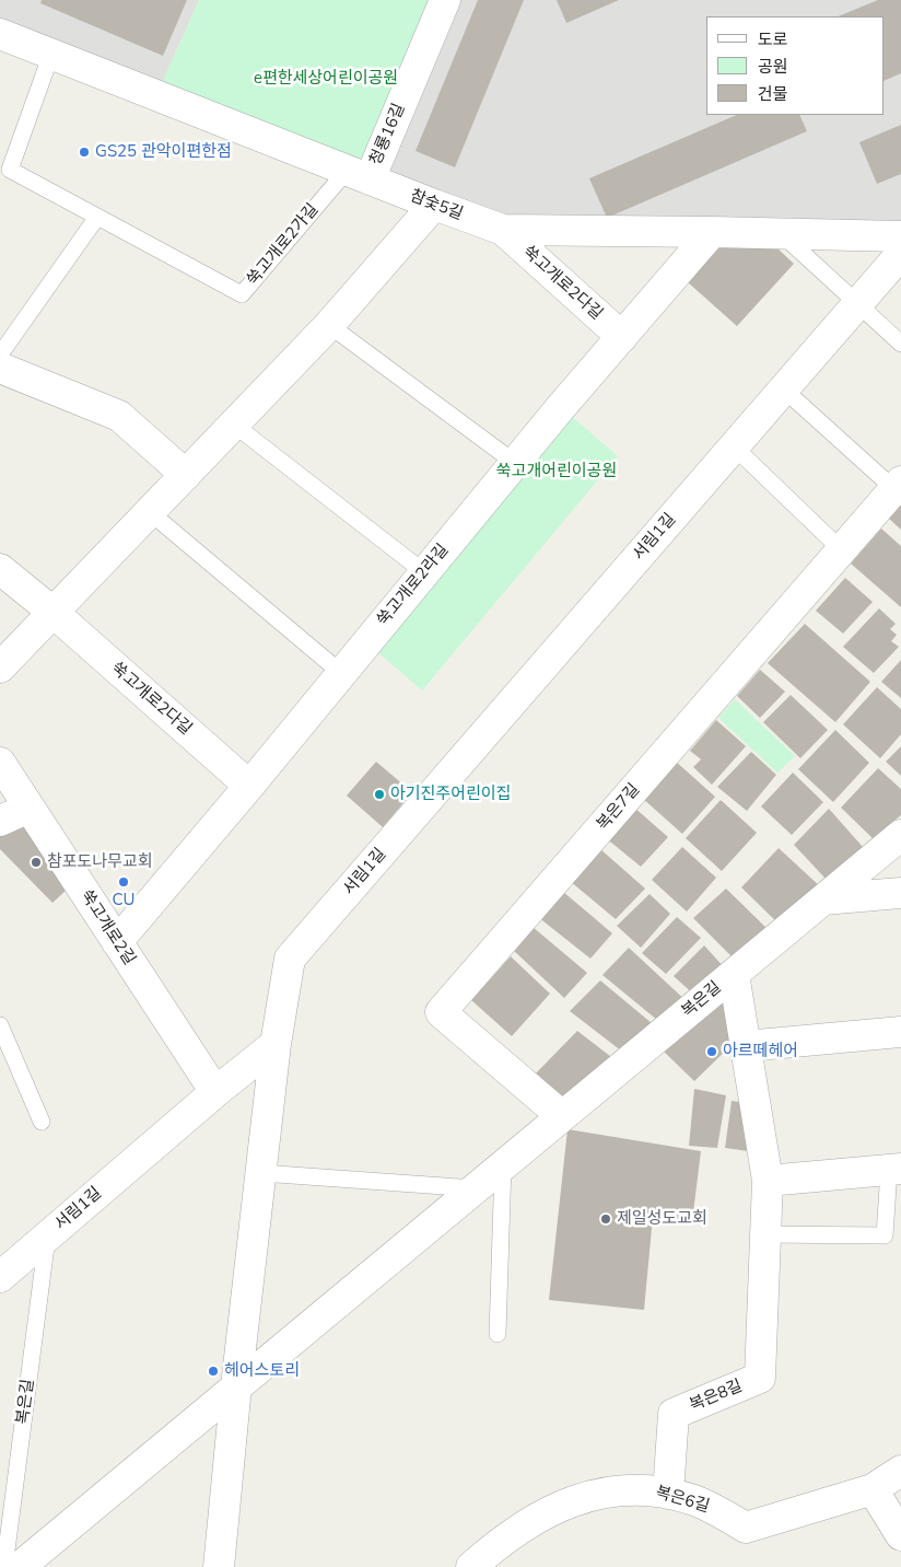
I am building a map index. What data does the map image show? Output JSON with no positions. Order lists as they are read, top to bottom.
{
  "streets": {
    "street": [
      "청룡16길",
      "참숯5길",
      "쑥고개로2다길",
      "서림1길",
      "쑥고개로2라길",
      "복은7길",
      "쑥고개로2길",
      "복은길",
      "복은8길",
      "복은6길"
    ],
    "lane": ["쑥고개로2가길"]
  },
  "crossings": [
    ["청룡16길", "참숯5길"],
    ["청룡16길", "쑥고개로2가길"],
    ["참숯5길", "쑥고개로2가길"],
    ["참숯5길", "쑥고개로2다길"],
    ["참숯5길", "쑥고개로2라길"],
    ["쑥고개로2다길", "쑥고개로2라길"],
    ["서림1길", "쑥고개로2길"],
    ["서림1길", "복은길"],
    ["쑥고개로2라길", "쑥고개로2길"],
    ["복은7길", "복은길"],
    ["복은길", "복은8길"],
    ["복은8길", "복은6길"]
  ],
  "parks": ["e편한세상어린이공원", "쑥고개어린이공원"],
  "places": [
    "GS25 관악이편한점",
    "아기진주어린이집",
    "참포도나무교회",
    "CU",
    "아르떼헤어",
    "제일성도교회",
    "헤어스토리"
  ],
  "legend": ["도로", "공원", "건물"]
}
